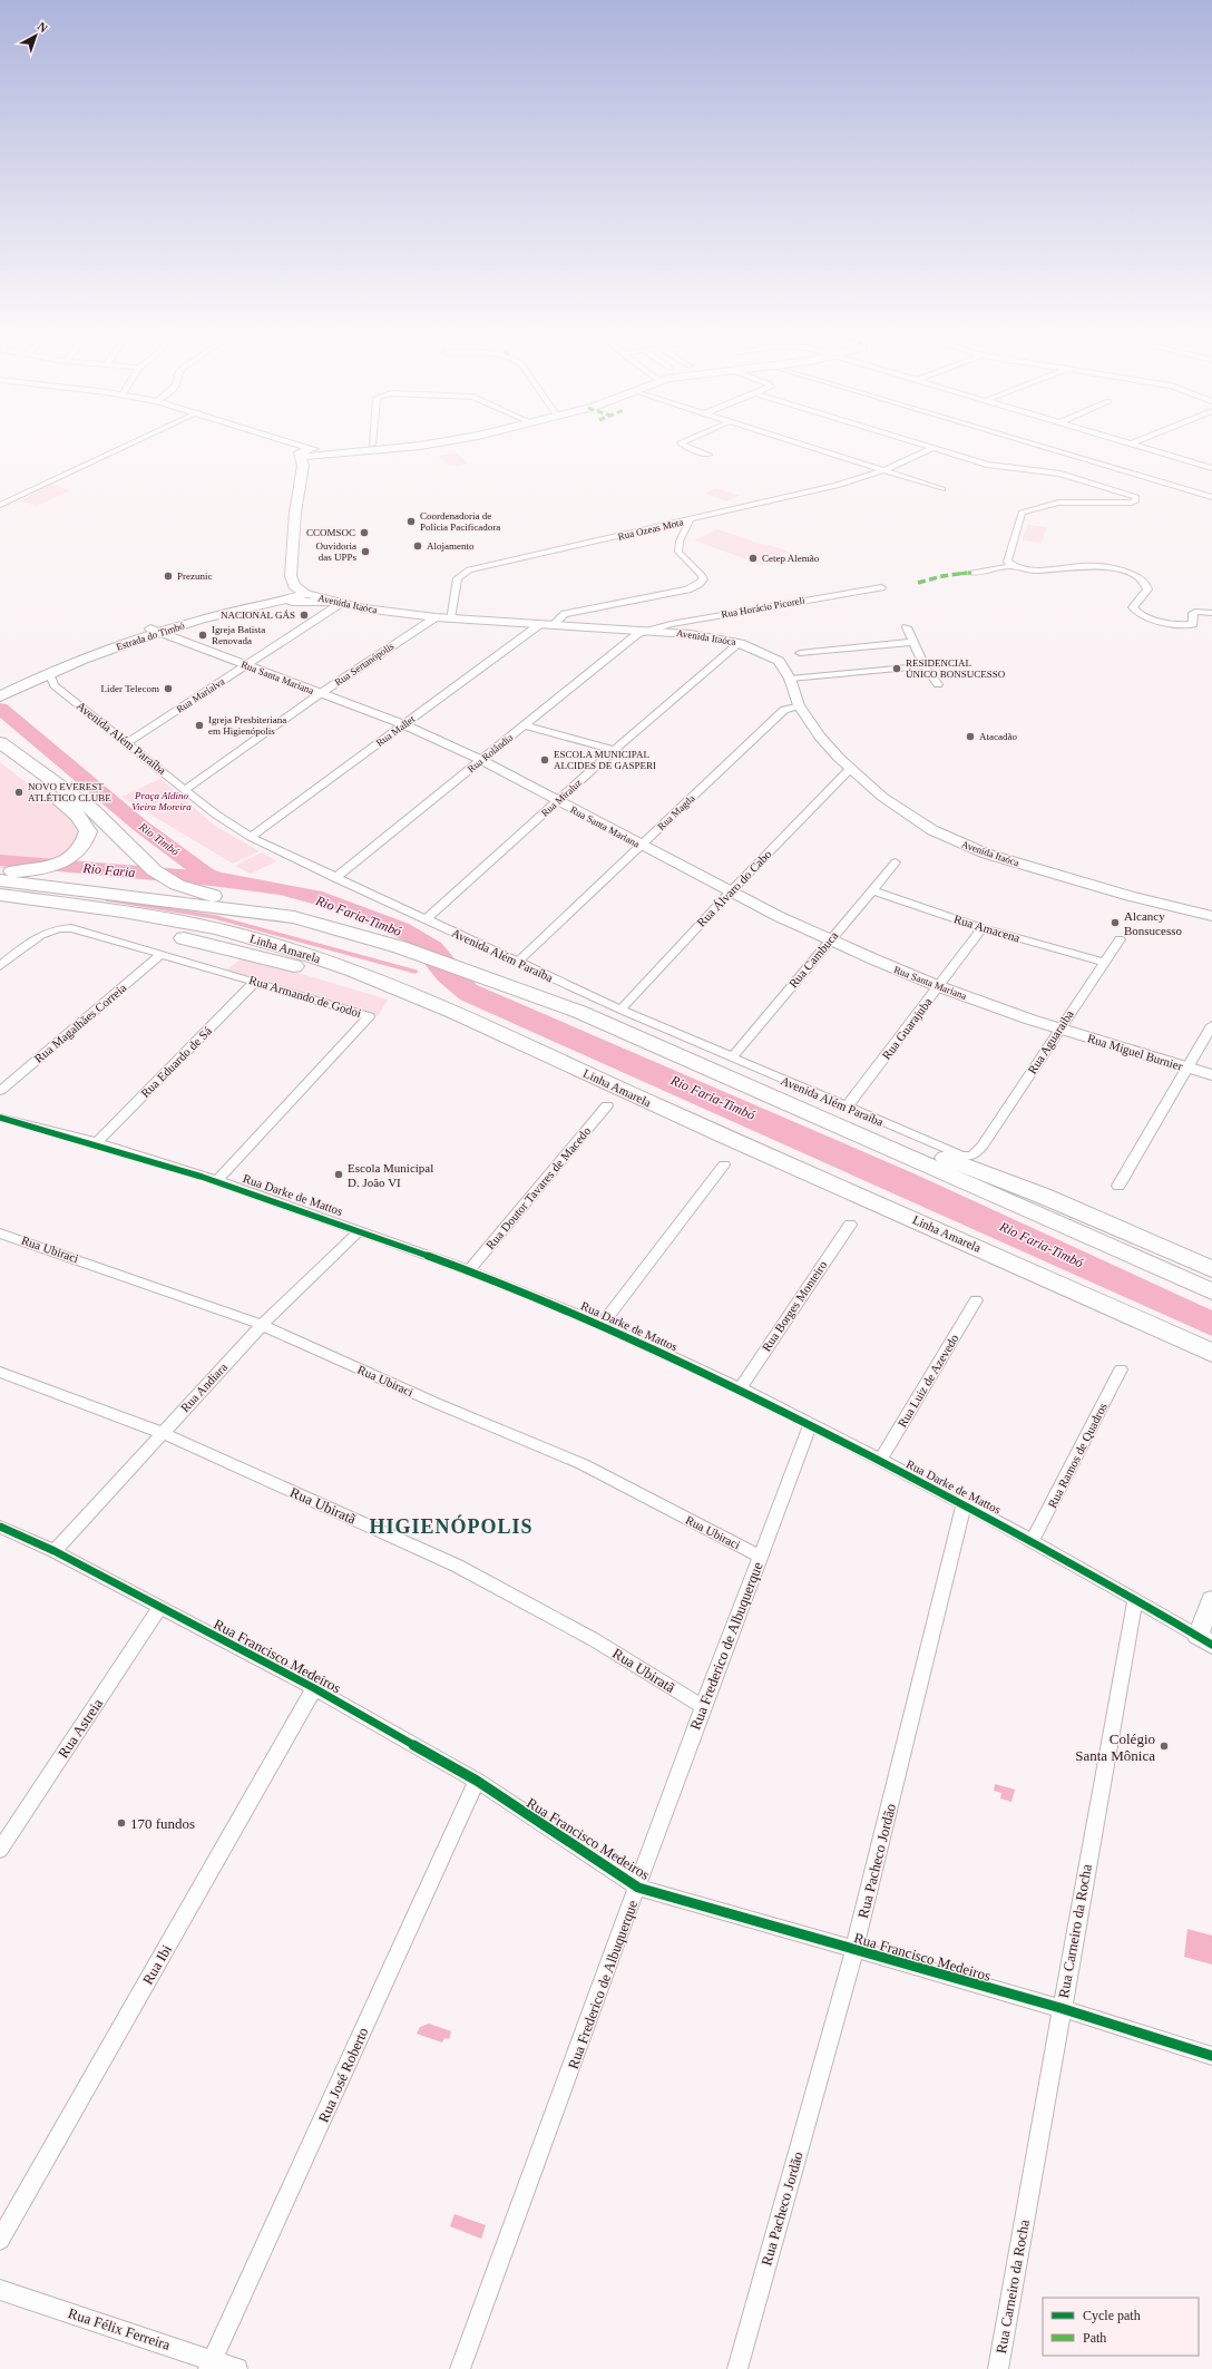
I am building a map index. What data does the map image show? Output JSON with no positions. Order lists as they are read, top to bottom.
{
  "streets": {
    "highway": ["Linha Amarela"],
    "main road": [
      "Avenida Itaóca",
      "Estrada do Timbó",
      "Rua Santa Mariana",
      "Rua Miguel Burnier"
    ],
    "street": [
      "Rua Ozeas Mota",
      "Rua Horácio Picoreli",
      "Rua Sertanópolis",
      "Rua Marialva",
      "Rua Mallet",
      "Avenida Além Paraíba",
      "Rua Rolândia",
      "Rua Miraluz",
      "Rua Magda",
      "Rua Álvaro do Cabo",
      "Rua Amacena",
      "Rua Cambuca",
      "Rua Armando de Godoi",
      "Rua Magalhães Correia",
      "Rua Guarajuba",
      "Rua Aguaraiba",
      "Rua Eduardo de Sá",
      "Rua Doutor Tavares de Macedo",
      "Rua Darke de Mattos",
      "Rua Ubiraci",
      "Rua Borges Monteiro",
      "Rua Luiz de Azevedo",
      "Rua Andiara",
      "Rua Ramos de Quadros",
      "Rua Ubiratã",
      "Rua Frederico de Albuquerque",
      "Rua Francisco Medeiros",
      "Rua Astreia",
      "Rua Pacheco Jordão",
      "Rua Carneiro da Rocha",
      "Rua Ibi",
      "Rua José Roberto",
      "Rua Félix Ferreira"
    ]
  },
  "crossings": [
    ["Rua Ozeas Mota", "Avenida Itaóca"],
    ["Avenida Itaóca", "Rua Horácio Picoreli"],
    ["Avenida Itaóca", "Estrada do Timbó"],
    ["Avenida Itaóca", "Rua Sertanópolis"],
    ["Avenida Itaóca", "Rua Marialva"],
    ["Avenida Itaóca", "Rua Mallet"],
    ["Avenida Itaóca", "Rua Rolândia"],
    ["Avenida Itaóca", "Rua Miraluz"],
    ["Avenida Itaóca", "Rua Magda"],
    ["Avenida Itaóca", "Rua Álvaro do Cabo"],
    ["Rua Horácio Picoreli", "Rua Rolândia"],
    ["Estrada do Timbó", "Rua Santa Mariana"],
    ["Estrada do Timbó", "Avenida Além Paraíba"],
    ["Rua Sertanópolis", "Rua Santa Mariana"],
    ["Rua Sertanópolis", "Avenida Além Paraíba"],
    ["Rua Santa Mariana", "Rua Marialva"],
    ["Rua Santa Mariana", "Rua Mallet"],
    ["Rua Santa Mariana", "Rua Rolândia"],
    ["Rua Santa Mariana", "Rua Miraluz"],
    ["Rua Santa Mariana", "Rua Magda"],
    ["Rua Santa Mariana", "Rua Álvaro do Cabo"],
    ["Rua Santa Mariana", "Rua Cambuca"],
    ["Rua Santa Mariana", "Rua Guarajuba"],
    ["Rua Santa Mariana", "Rua Aguaraiba"],
    ["Rua Santa Mariana", "Rua Miguel Burnier"],
    ["Rua Marialva", "Avenida Além Paraíba"],
    ["Rua Mallet", "Avenida Além Paraíba"],
    ["Avenida Além Paraíba", "Rua Rolândia"],
    ["Avenida Além Paraíba", "Rua Miraluz"],
    ["Avenida Além Paraíba", "Rua Magda"],
    ["Avenida Além Paraíba", "Rua Álvaro do Cabo"],
    ["Avenida Além Paraíba", "Rua Cambuca"],
    ["Avenida Além Paraíba", "Rua Guarajuba"],
    ["Avenida Além Paraíba", "Rua Aguaraiba"],
    ["Rua Amacena", "Rua Cambuca"],
    ["Rua Amacena", "Rua Guarajuba"],
    ["Rua Amacena", "Rua Aguaraiba"],
    ["Rua Armando de Godoi", "Rua Magalhães Correia"],
    ["Rua Armando de Godoi", "Rua Eduardo de Sá"],
    ["Rua Armando de Godoi", "Rua Darke de Mattos"],
    ["Rua Aguaraiba", "Rua Miguel Burnier"],
    ["Rua Eduardo de Sá", "Rua Darke de Mattos"],
    ["Rua Doutor Tavares de Macedo", "Rua Darke de Mattos"],
    ["Rua Darke de Mattos", "Rua Borges Monteiro"],
    ["Rua Darke de Mattos", "Rua Luiz de Azevedo"],
    ["Rua Darke de Mattos", "Rua Andiara"],
    ["Rua Darke de Mattos", "Rua Ramos de Quadros"],
    ["Rua Darke de Mattos", "Rua Frederico de Albuquerque"],
    ["Rua Darke de Mattos", "Rua Pacheco Jordão"],
    ["Rua Darke de Mattos", "Rua Carneiro da Rocha"],
    ["Rua Ubiraci", "Rua Andiara"],
    ["Rua Ubiraci", "Rua Frederico de Albuquerque"],
    ["Rua Andiara", "Rua Ubiratã"],
    ["Rua Andiara", "Rua Francisco Medeiros"],
    ["Rua Ubiratã", "Rua Frederico de Albuquerque"],
    ["Rua Frederico de Albuquerque", "Rua Francisco Medeiros"],
    ["Rua Francisco Medeiros", "Rua Astreia"],
    ["Rua Francisco Medeiros", "Rua Pacheco Jordão"],
    ["Rua Francisco Medeiros", "Rua Carneiro da Rocha"],
    ["Rua Francisco Medeiros", "Rua Ibi"],
    ["Rua Francisco Medeiros", "Rua José Roberto"],
    ["Rua José Roberto", "Rua Félix Ferreira"]
  ],
  "districts": ["HIGIENÓPOLIS"],
  "water": ["Rio Timbó", "Rio Faria", "Rio Faria-Timbó"],
  "parks": ["Praça Aldino Vieira Moreira"],
  "places": [
    "Coordenadoria de Polícia Pacificadora",
    "CCOMSOC",
    "Alojamento",
    "Ouvidoria das UPPs",
    "Cetep Alemão",
    "Prezunic",
    "NACIONAL GÁS",
    "Igreja Batista Renovada",
    "RESIDENCIAL ÚNICO BONSUCESSO",
    "Lider Telecom",
    "Igreja Presbiteriana em Higienópolis",
    "Atacadão",
    "ESCOLA MUNICIPAL ALCIDES DE GASPERI",
    "NOVO EVEREST ATLÉTICO CLUBE",
    "Alcancy Bonsucesso",
    "Escola Municipal D. João VI",
    "Colégio Santa Mônica",
    "170 fundos"
  ],
  "legend": ["Cycle path", "Path"],
  "north": "top right"
}
